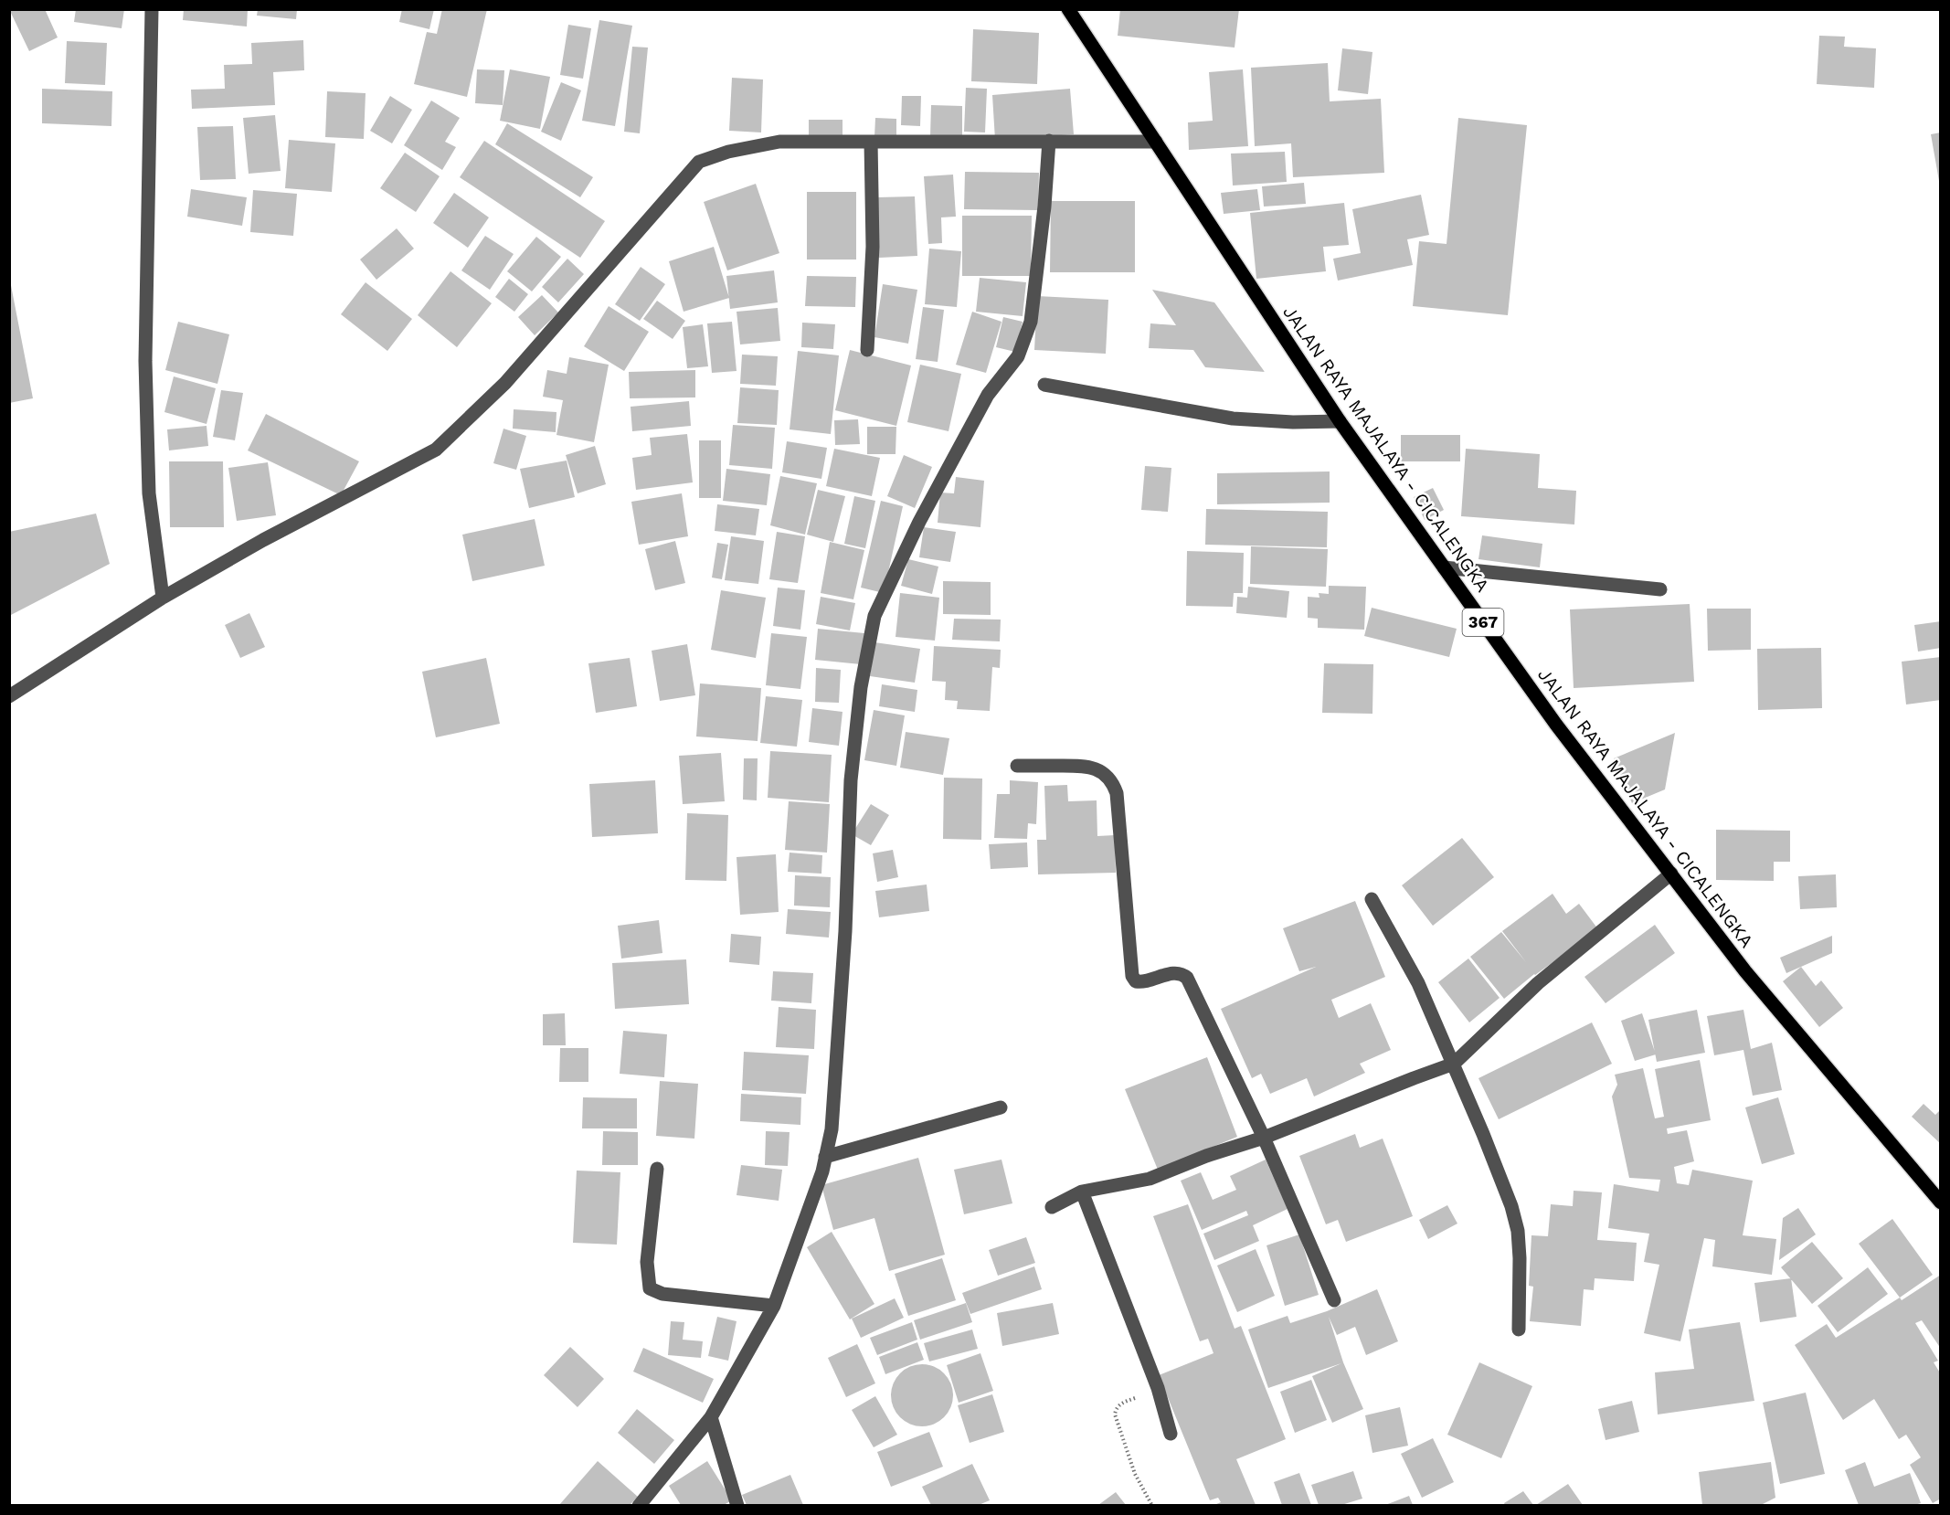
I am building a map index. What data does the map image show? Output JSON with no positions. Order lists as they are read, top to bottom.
{
  "streets": {
    "main road": ["JALAN RAYA MAJALAYA - CICALENGKA", "367"]
  }
}
